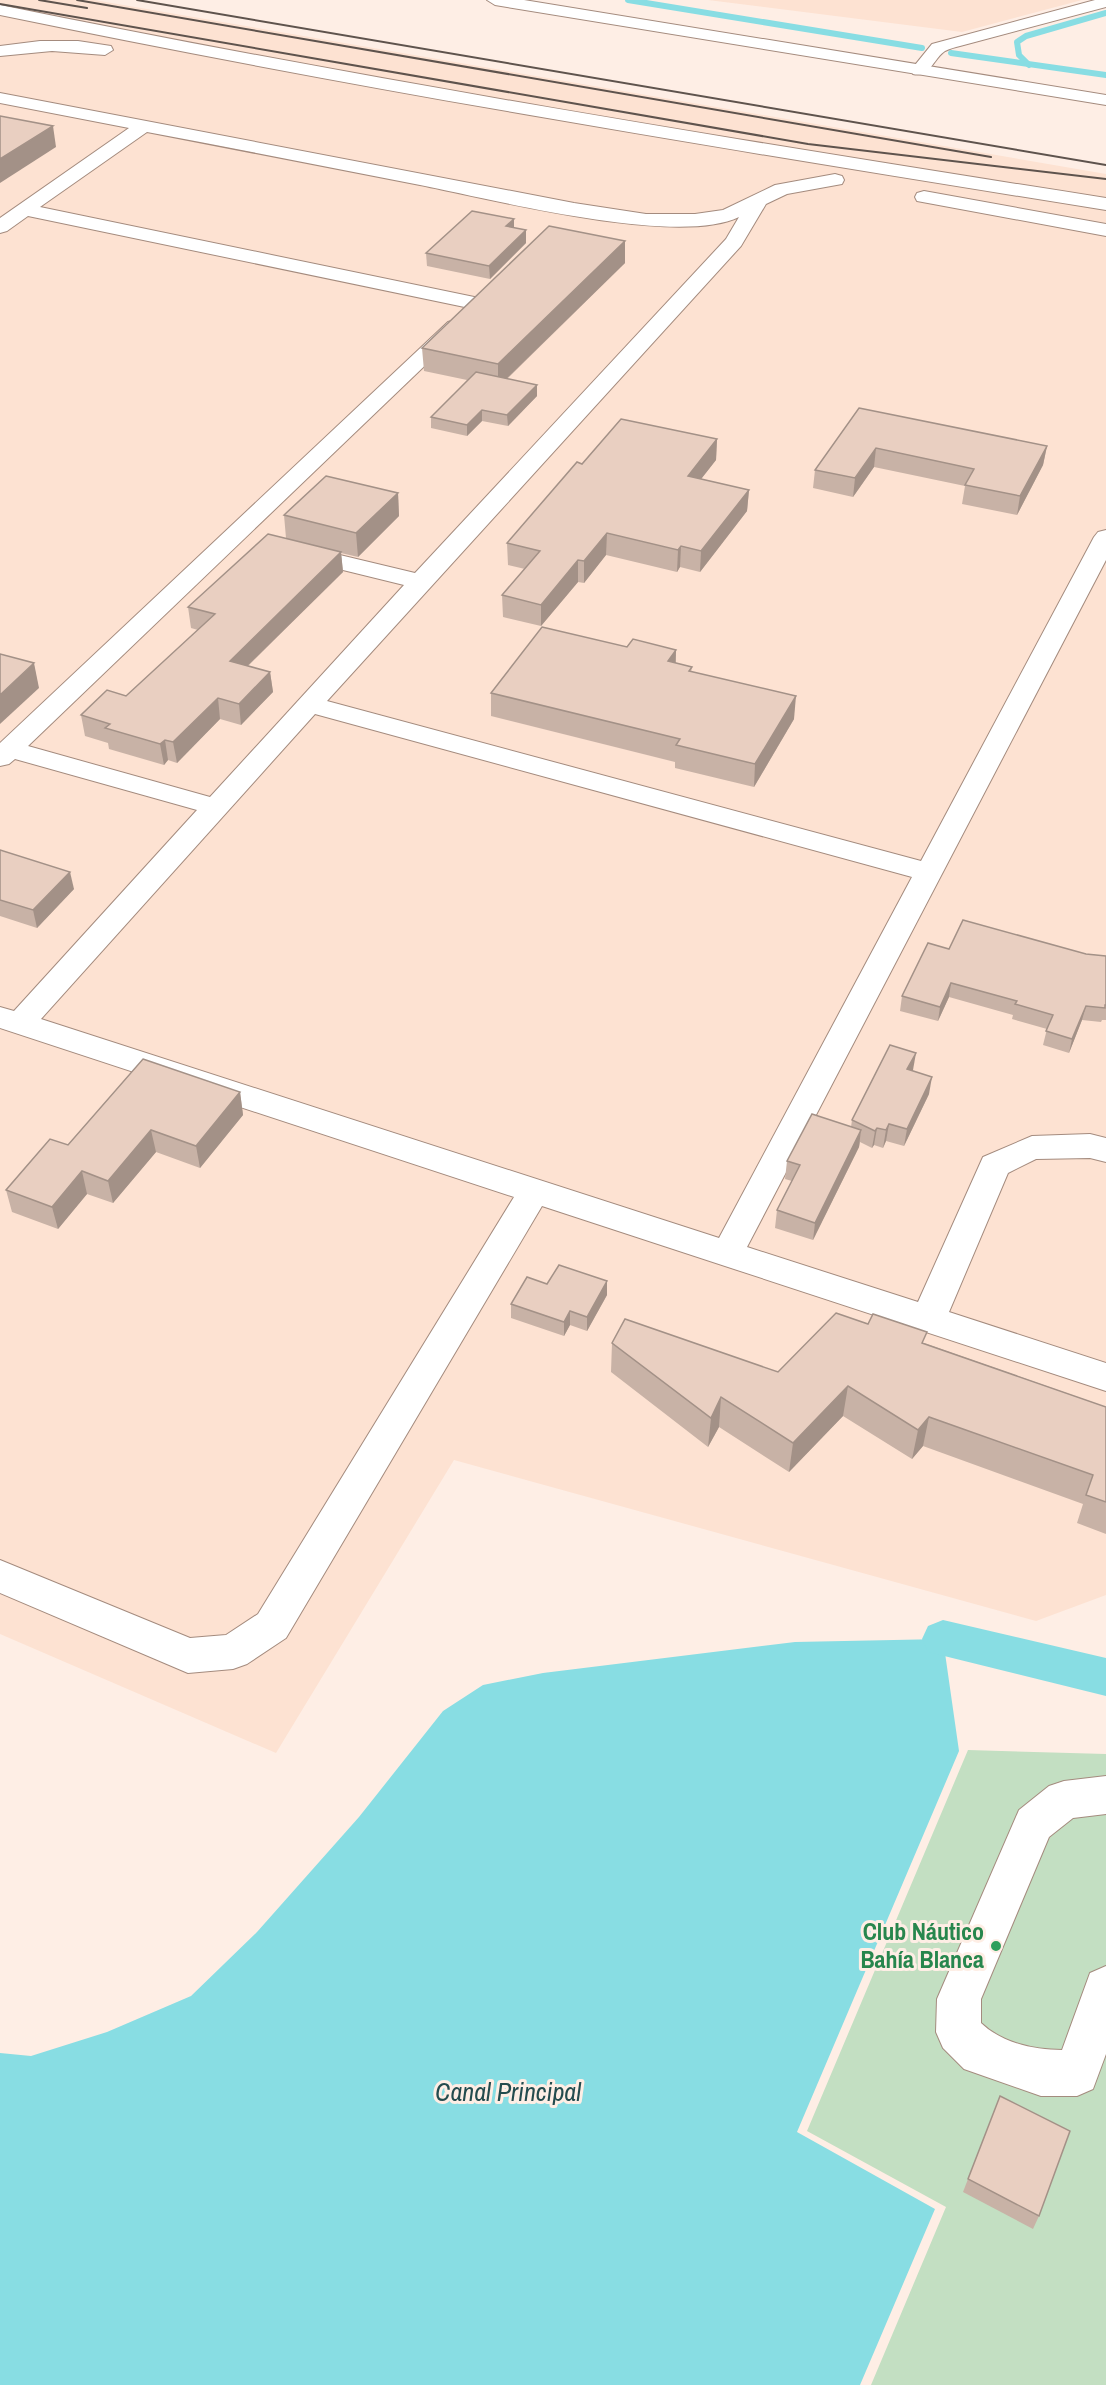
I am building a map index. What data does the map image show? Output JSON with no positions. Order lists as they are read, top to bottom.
{
  "water": ["Canal Principal"],
  "places": ["Club Náutico Bahía Blanca"]
}
